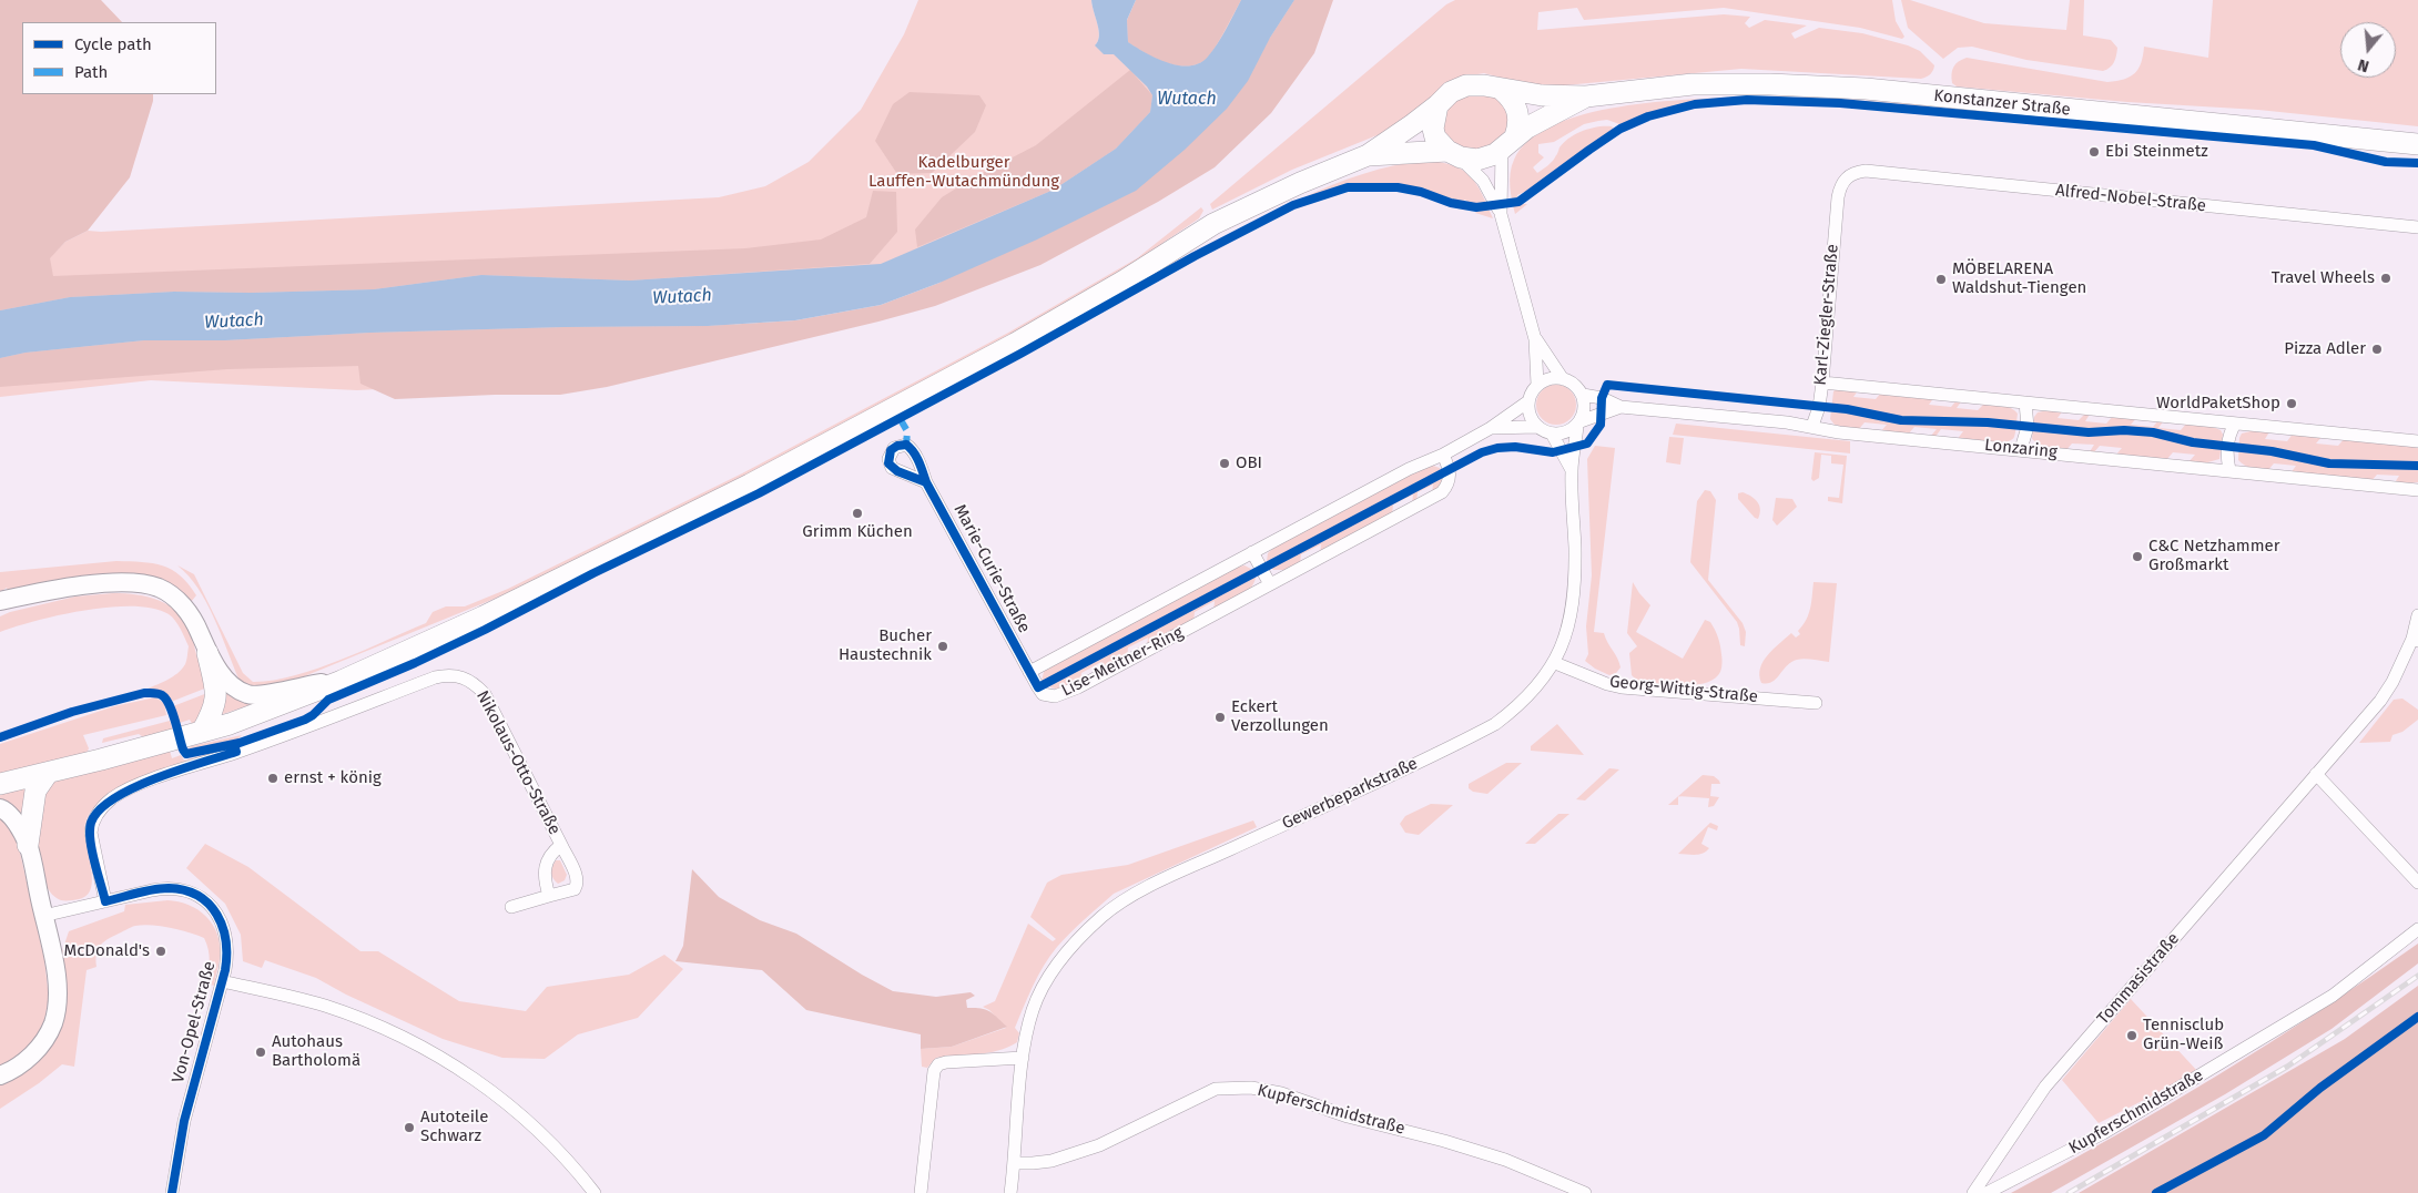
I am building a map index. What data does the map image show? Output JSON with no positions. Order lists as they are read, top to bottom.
{
  "streets": {
    "main road": ["Konstanzer Straße"],
    "street": [
      "Alfred-Nobel-Straße",
      "Karl-Ziegler-Straße",
      "Lonzaring",
      "Marie-Curie-Straße",
      "Lise-Meitner-Ring",
      "Georg-Wittig-Straße",
      "Nikolaus-Otto-Straße",
      "Gewerbeparkstraße",
      "Tommasistraße",
      "Von-Opel-Straße",
      "Kupferschmidstraße"
    ]
  },
  "crossings": [
    ["Alfred-Nobel-Straße", "Karl-Ziegler-Straße"],
    ["Karl-Ziegler-Straße", "Lonzaring"],
    ["Marie-Curie-Straße", "Lise-Meitner-Ring"],
    ["Lise-Meitner-Ring", "Gewerbeparkstraße"],
    ["Georg-Wittig-Straße", "Gewerbeparkstraße"],
    ["Nikolaus-Otto-Straße", "Von-Opel-Straße"],
    ["Gewerbeparkstraße", "Kupferschmidstraße"]
  ],
  "water": ["Wutach"],
  "parks": ["Kadelburger Lauffen-Wutachmündung"],
  "places": [
    "Ebi Steinmetz",
    "Travel Wheels",
    "MÖBELARENA Waldshut-Tiengen",
    "Pizza Adler",
    "WorldPaketShop",
    "OBI",
    "Grimm Küchen",
    "C&C Netzhammer Großmarkt",
    "Bucher Haustechnik",
    "Eckert Verzollungen",
    "ernst + könig",
    "McDonald's",
    "Tennisclub Grün-Weiß",
    "Autohaus Bartholomä",
    "Autoteile Schwarz"
  ],
  "legend": ["Cycle path", "Path"],
  "north": "bottom"
}
